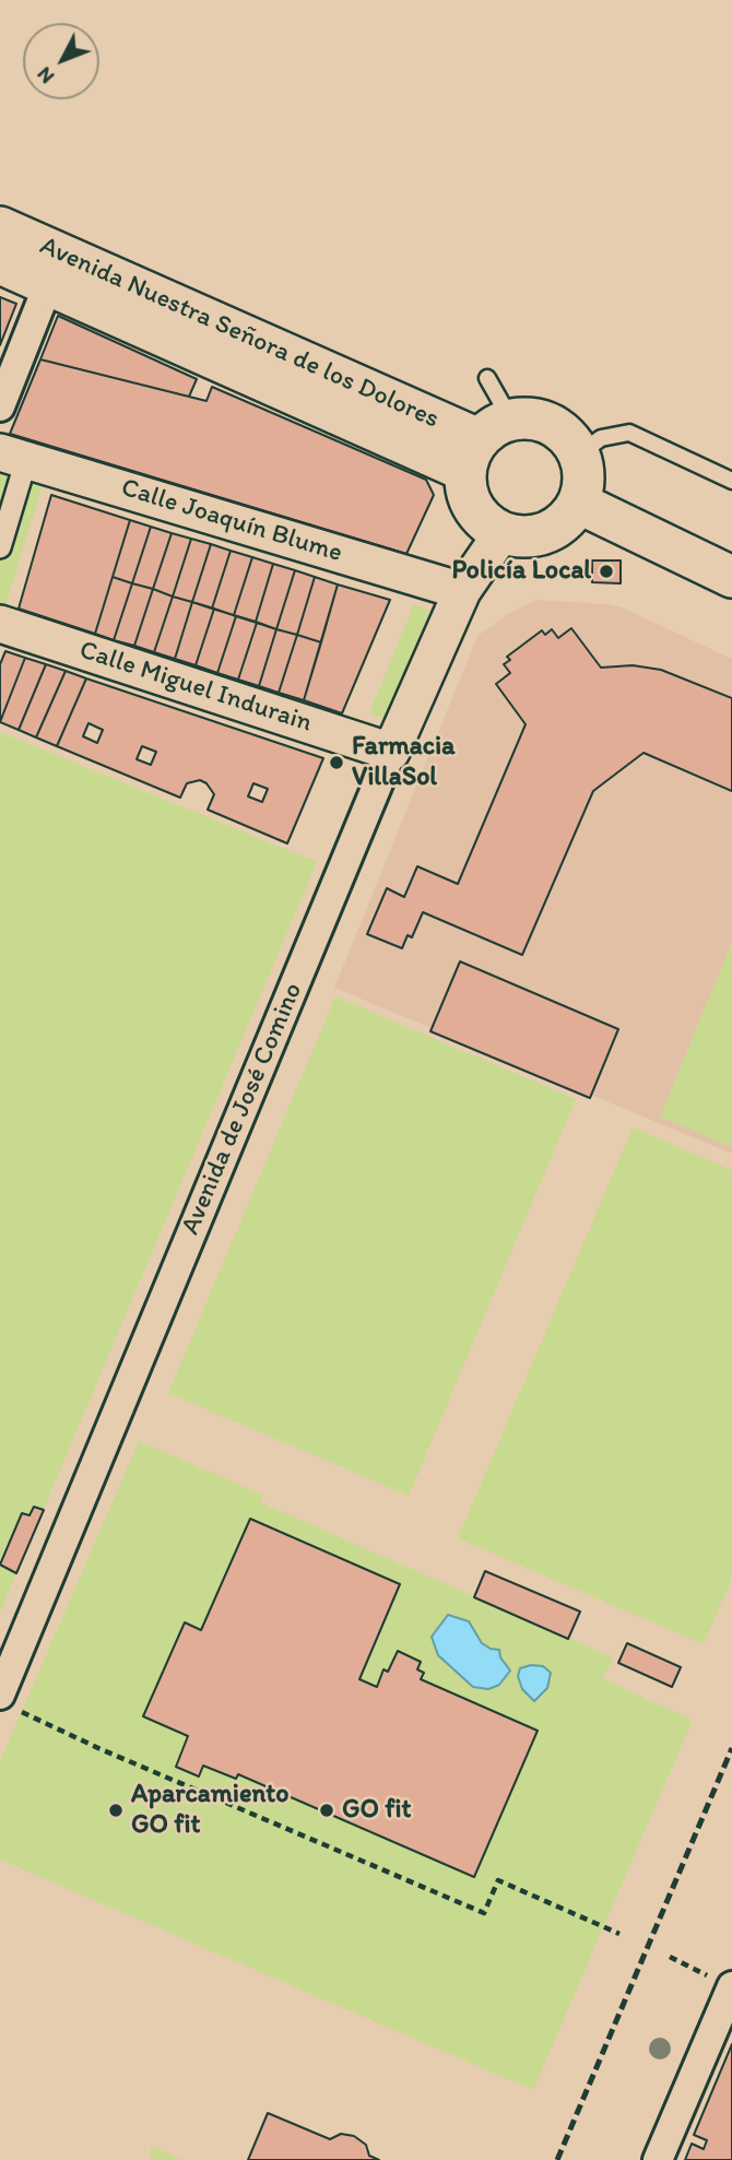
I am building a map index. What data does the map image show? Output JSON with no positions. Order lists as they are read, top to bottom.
{
  "streets": {
    "main road": ["Avenida Nuestra Señora de los Dolores"],
    "street": ["Calle Joaquín Blume", "Calle Miguel Indurain", "Avenida de José Comino"]
  },
  "crossings": [
    ["Avenida Nuestra Señora de los Dolores", "Avenida de José Comino"],
    ["Calle Joaquín Blume", "Avenida de José Comino"],
    ["Calle Miguel Indurain", "Avenida de José Comino"]
  ],
  "places": [
    "Policía Local",
    "Farmacia VillaSol",
    "Aparcamiento GO fit",
    "GO fit"
  ],
  "north": "bottom left"
}
